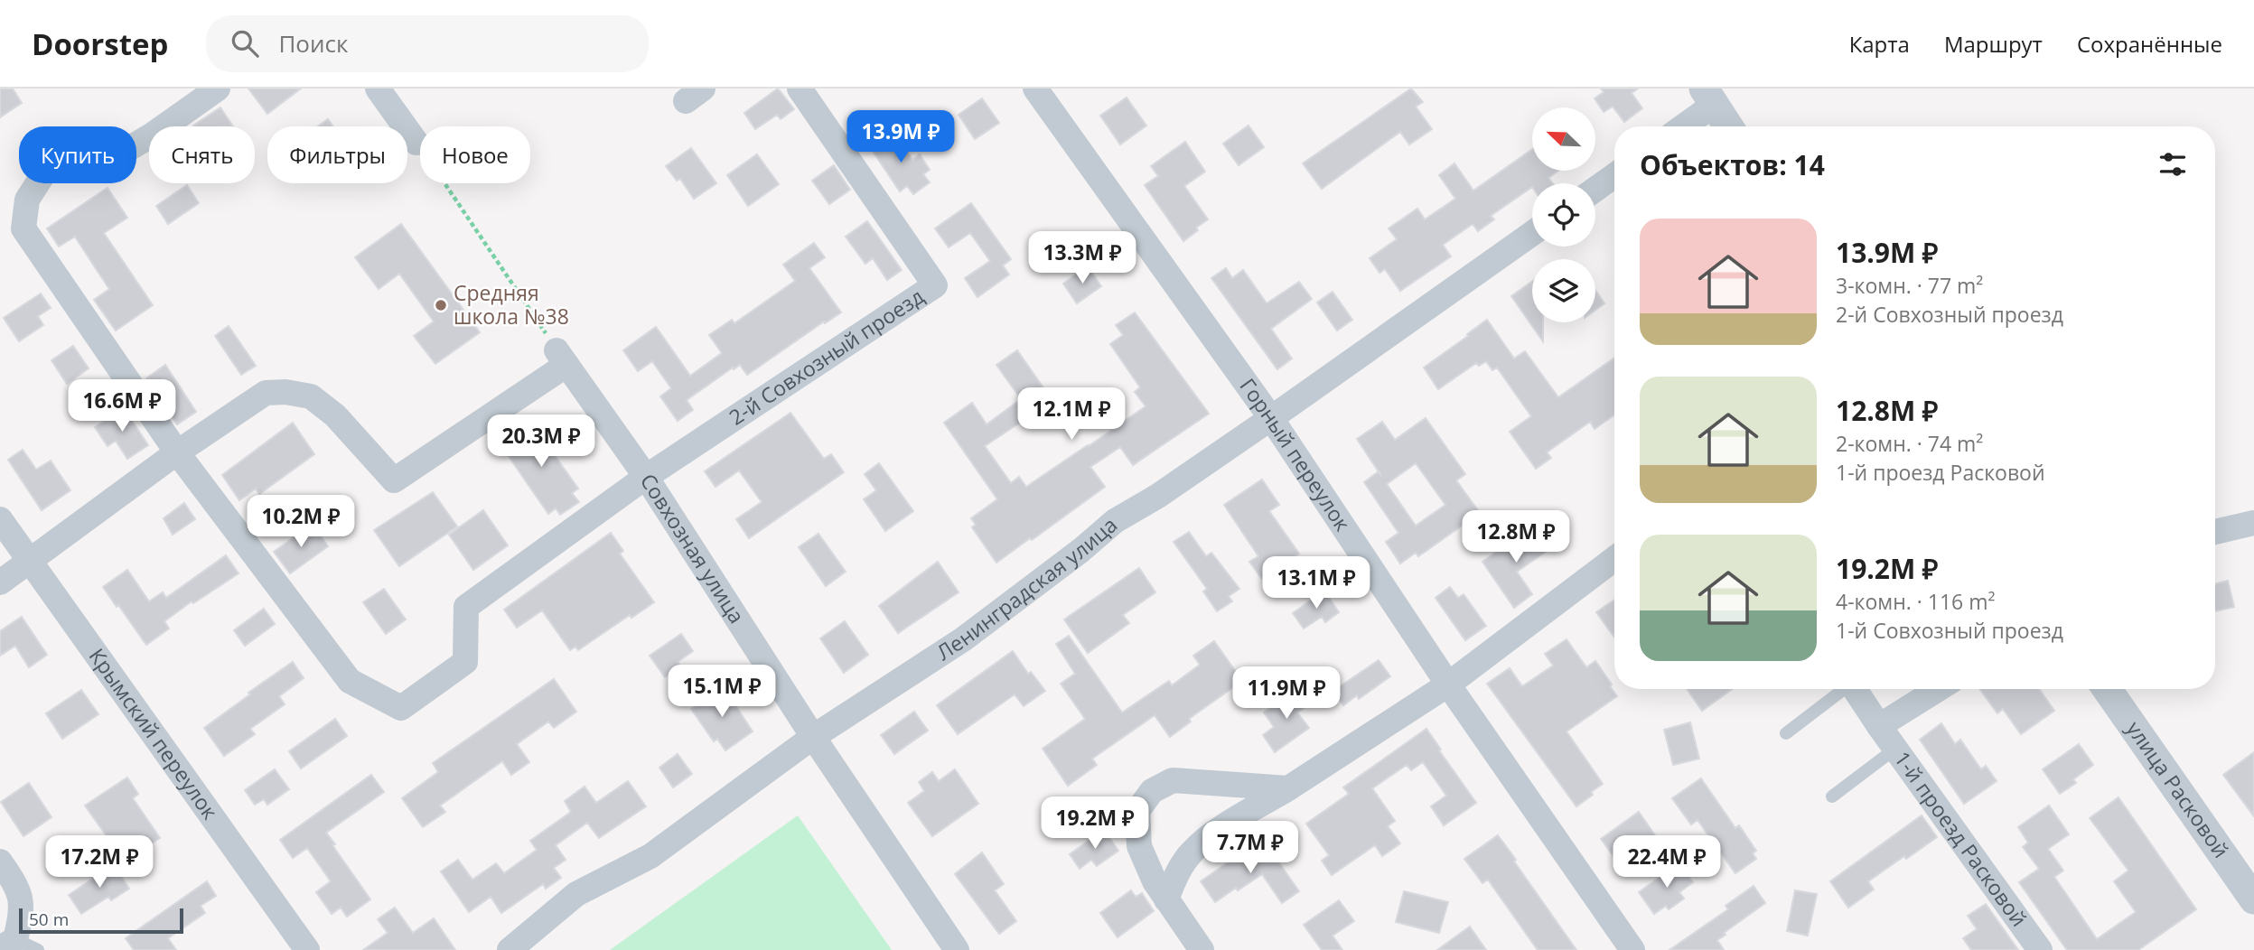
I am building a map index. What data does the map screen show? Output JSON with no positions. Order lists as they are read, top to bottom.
{
  "streets": {
    "street": [
      "2-й Совхозный проезд",
      "Горный переулок",
      "Совхозная улица",
      "Ленинградская улица",
      "Крымский переулок",
      "улица Расковой",
      "1-й проезд Расковой"
    ]
  },
  "crossings": [
    ["2-й Совхозный проезд", "Совхозная улица"],
    ["Горный переулок", "Ленинградская улица"],
    ["Совхозная улица", "Ленинградская улица"]
  ],
  "places": ["Средняя школа №38"],
  "scale_bar": "50 m",
  "north": "top left",
  "page": {
    "header": "Doorstep",
    "search": "Поиск",
    "nav": ["Карта", "Маршрут", "Сохранённые"],
    "price": [
      "13.9M ₽",
      "13.3M ₽",
      "16.6M ₽",
      "12.1M ₽",
      "20.3M ₽",
      "10.2M ₽",
      "12.8M ₽",
      "13.1M ₽",
      "15.1M ₽",
      "11.9M ₽",
      "19.2M ₽",
      "7.7M ₽",
      "17.2M ₽",
      "22.4M ₽"
    ],
    "chip": [
      "Купить",
      "Снять",
      "Фильтры",
      "Новое"
    ],
    "heading": "Объектов: 14",
    "list": [
      {
        "name": "13.9M ₽",
        "note": "3-комн. · 77 m² · 2-й Совхозный проезд"
      },
      {
        "name": "12.8M ₽",
        "note": "2-комн. · 74 m² · 1-й проезд Расковой"
      },
      {
        "name": "19.2M ₽",
        "note": "4-комн. · 116 m² · 1-й Совхозный проезд"
      }
    ],
    "scale": "50 m"
  }
}
